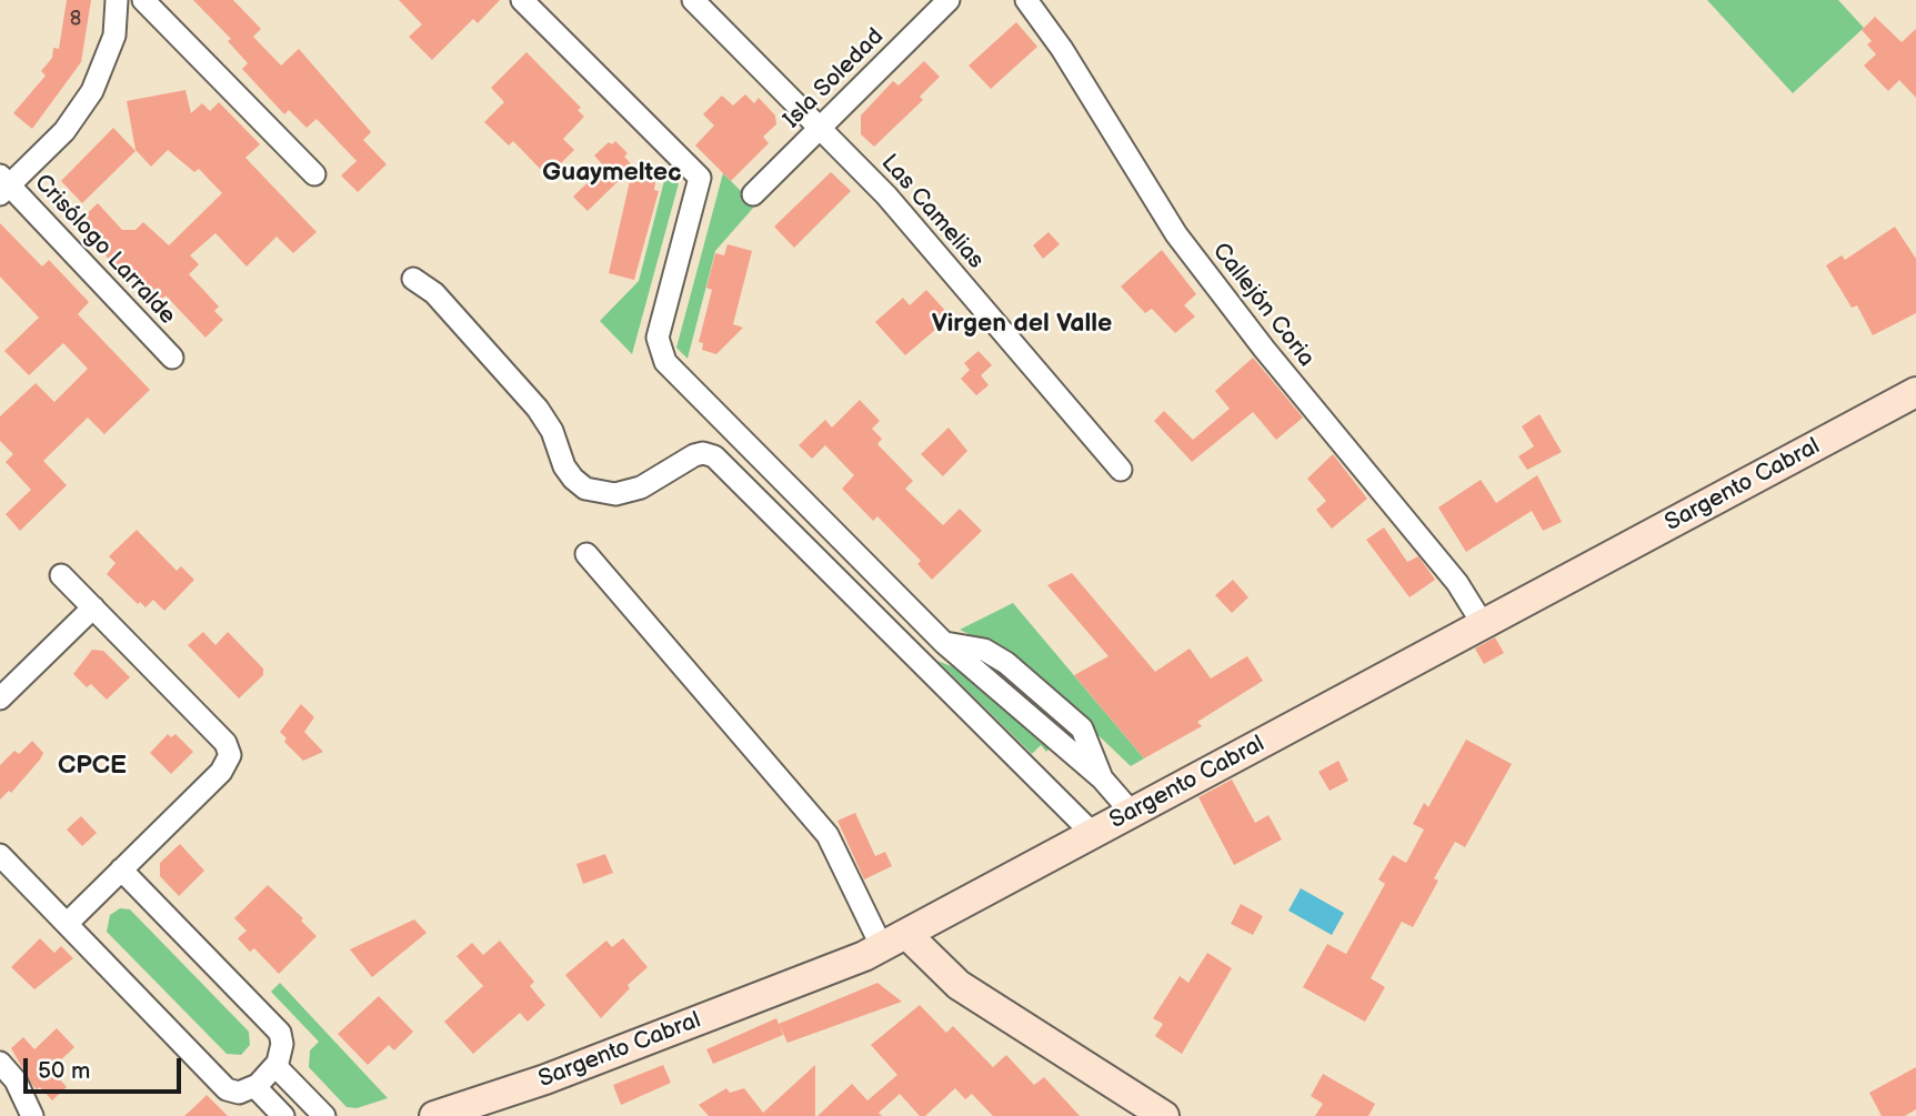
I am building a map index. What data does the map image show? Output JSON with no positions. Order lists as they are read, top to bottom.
{
  "streets": {
    "main road": ["Sargento Cabral"],
    "street": [
      "Isla Soledad",
      "Las Camelias",
      "Crisólogo Larralde",
      "Callejón Coria"
    ]
  },
  "crossings": [
    ["Isla Soledad", "Las Camelias"],
    ["Callejón Coria", "Sargento Cabral"]
  ],
  "districts": ["Guaymeltec", "Virgen del Valle", "CPCE"],
  "house_numbers": ["8"],
  "scale_bar": "50 m"
}
